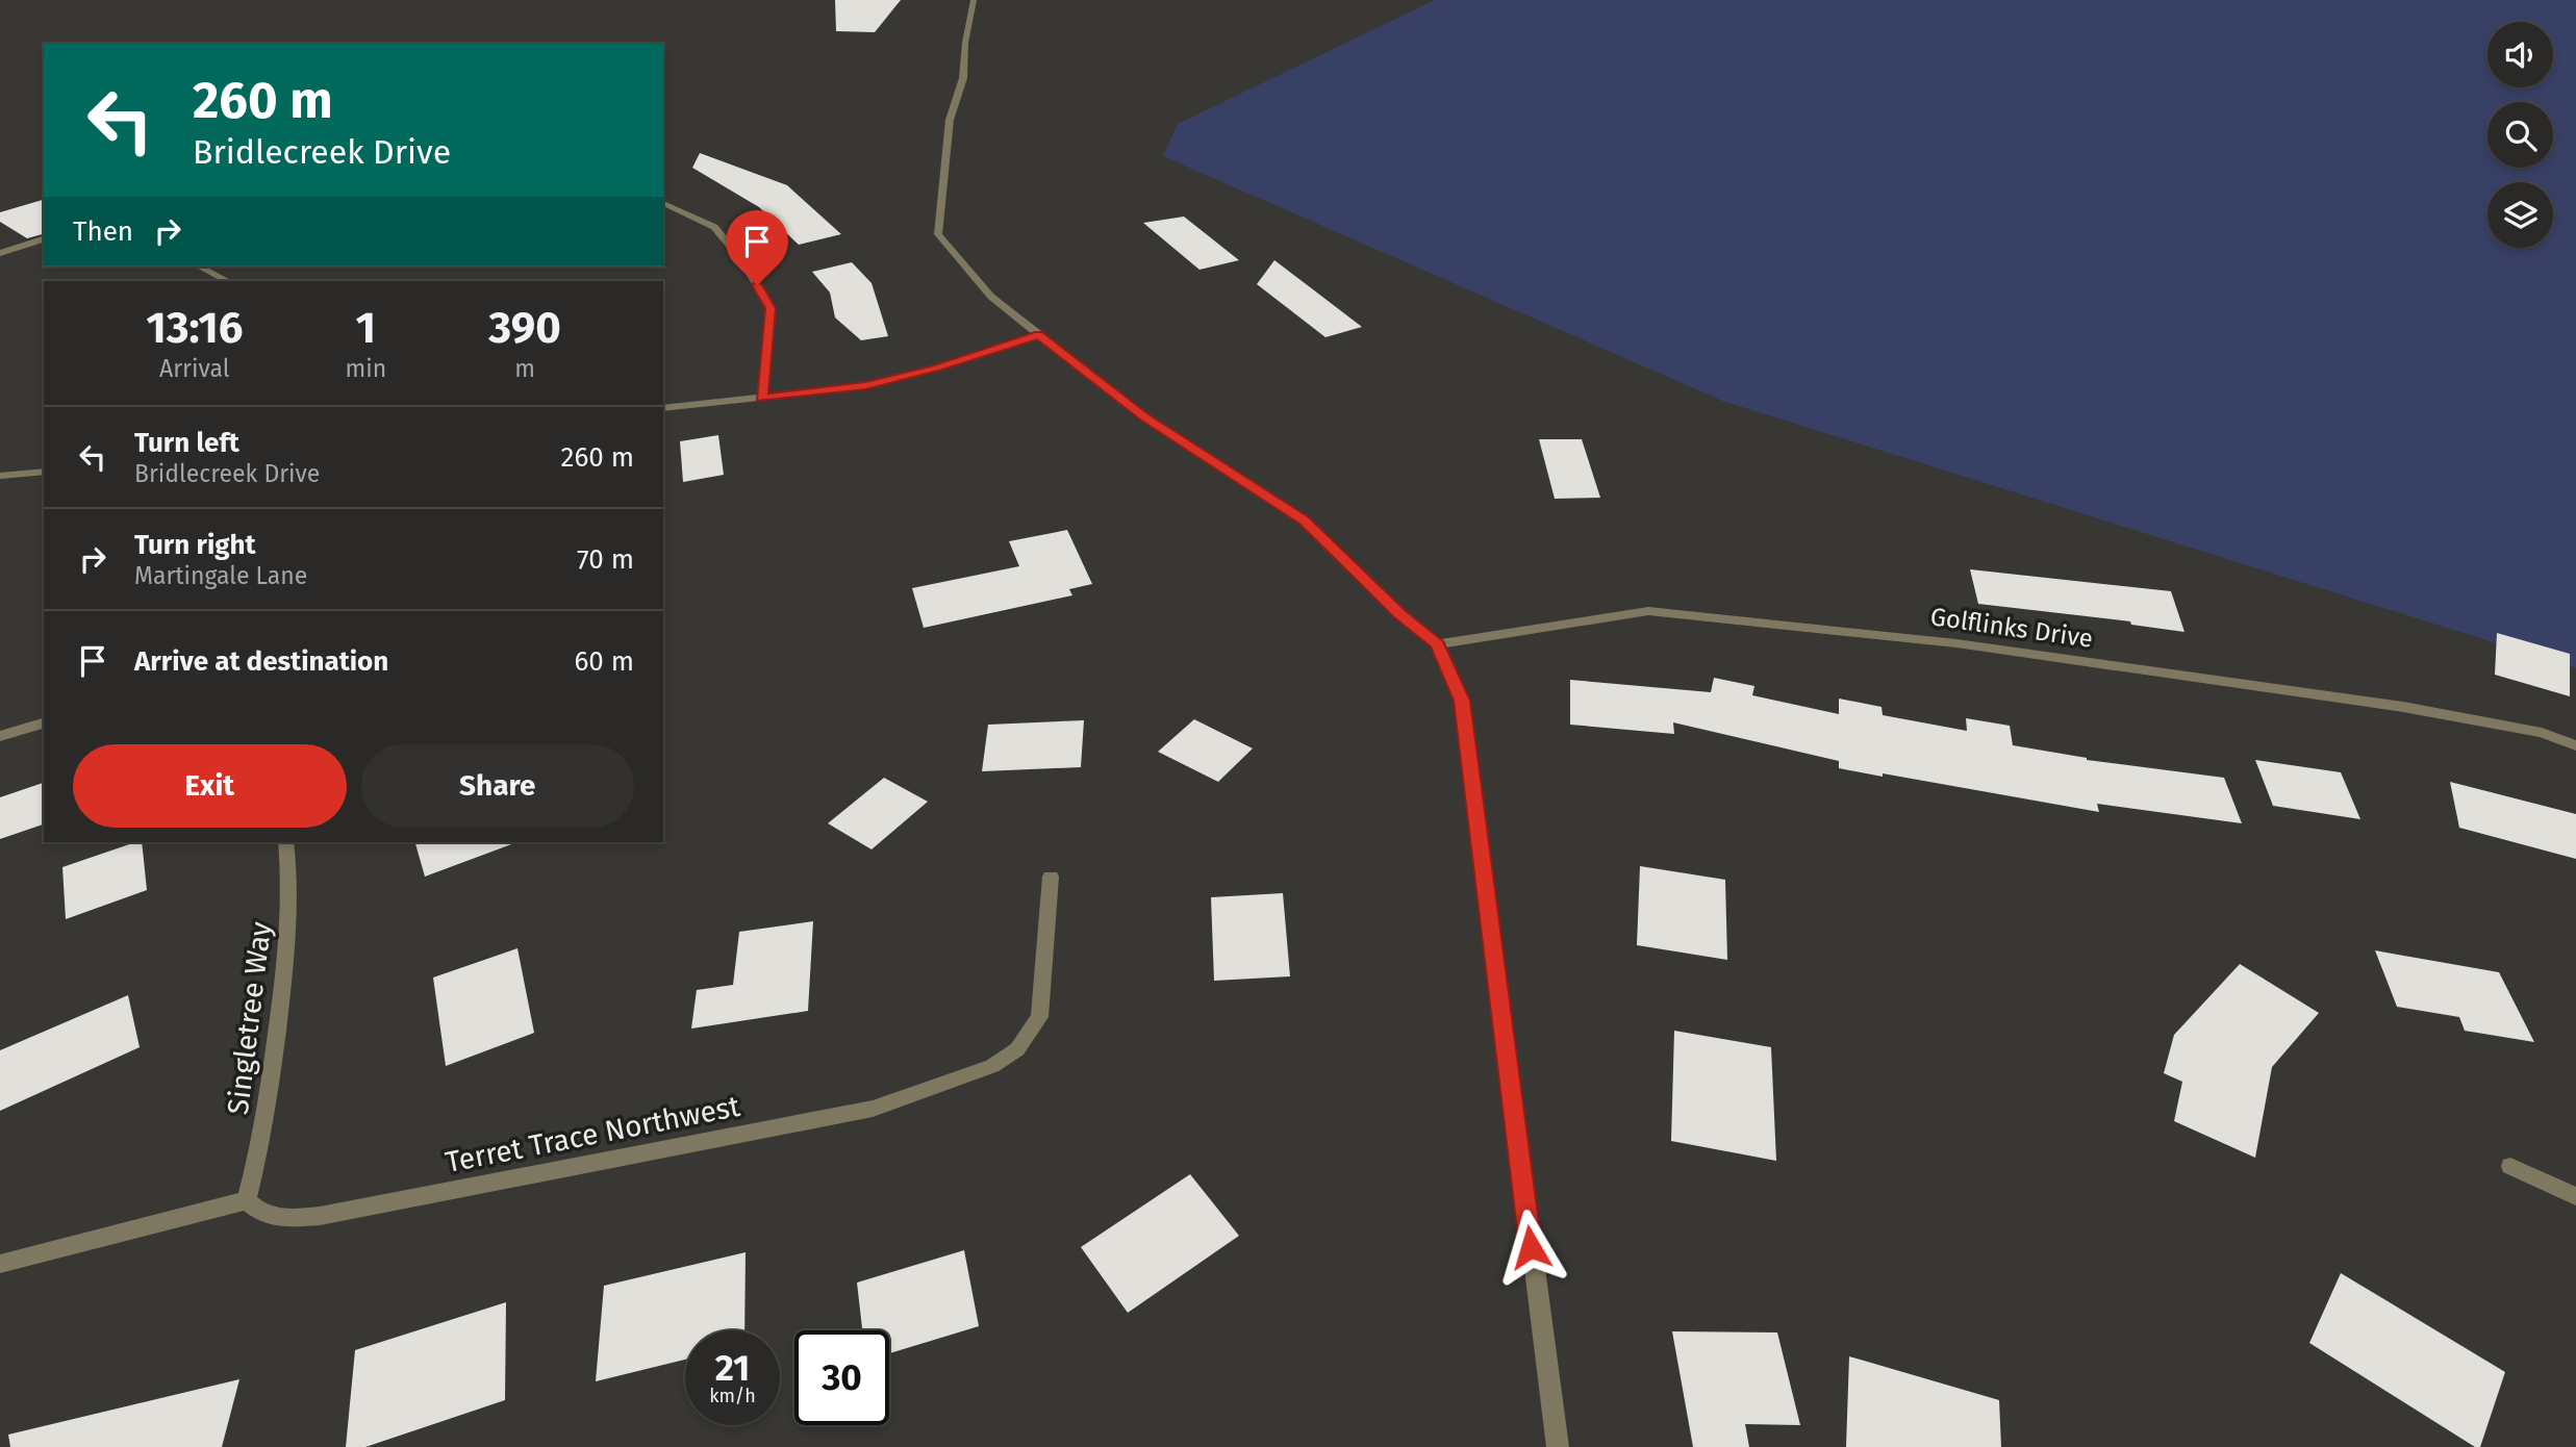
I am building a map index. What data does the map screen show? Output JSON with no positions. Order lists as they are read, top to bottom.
{
  "streets": {
    "street": ["Golflinks Drive", "Singletree Way", "Terret Trace Northwest"]
  },
  "crossings": [
    ["Singletree Way", "Terret Trace Northwest"]
  ],
  "page": {
    "turn": ["260 m", "Bridlecreek Drive"],
    "then": "Then",
    "eta": [
      "13:16",
      "Arrival",
      "1",
      "min",
      "390",
      "m"
    ],
    "list": [
      {
        "name": "Turn left",
        "note": "Bridlecreek Drive",
        "value": "260 m"
      },
      {
        "name": "Turn right",
        "note": "Martingale Lane",
        "value": "70 m"
      },
      {
        "name": "Arrive at destination",
        "value": "60 m"
      }
    ],
    "buttons": ["Exit", "Share"],
    "speed": "21 km/h",
    "limit": "30"
  }
}
